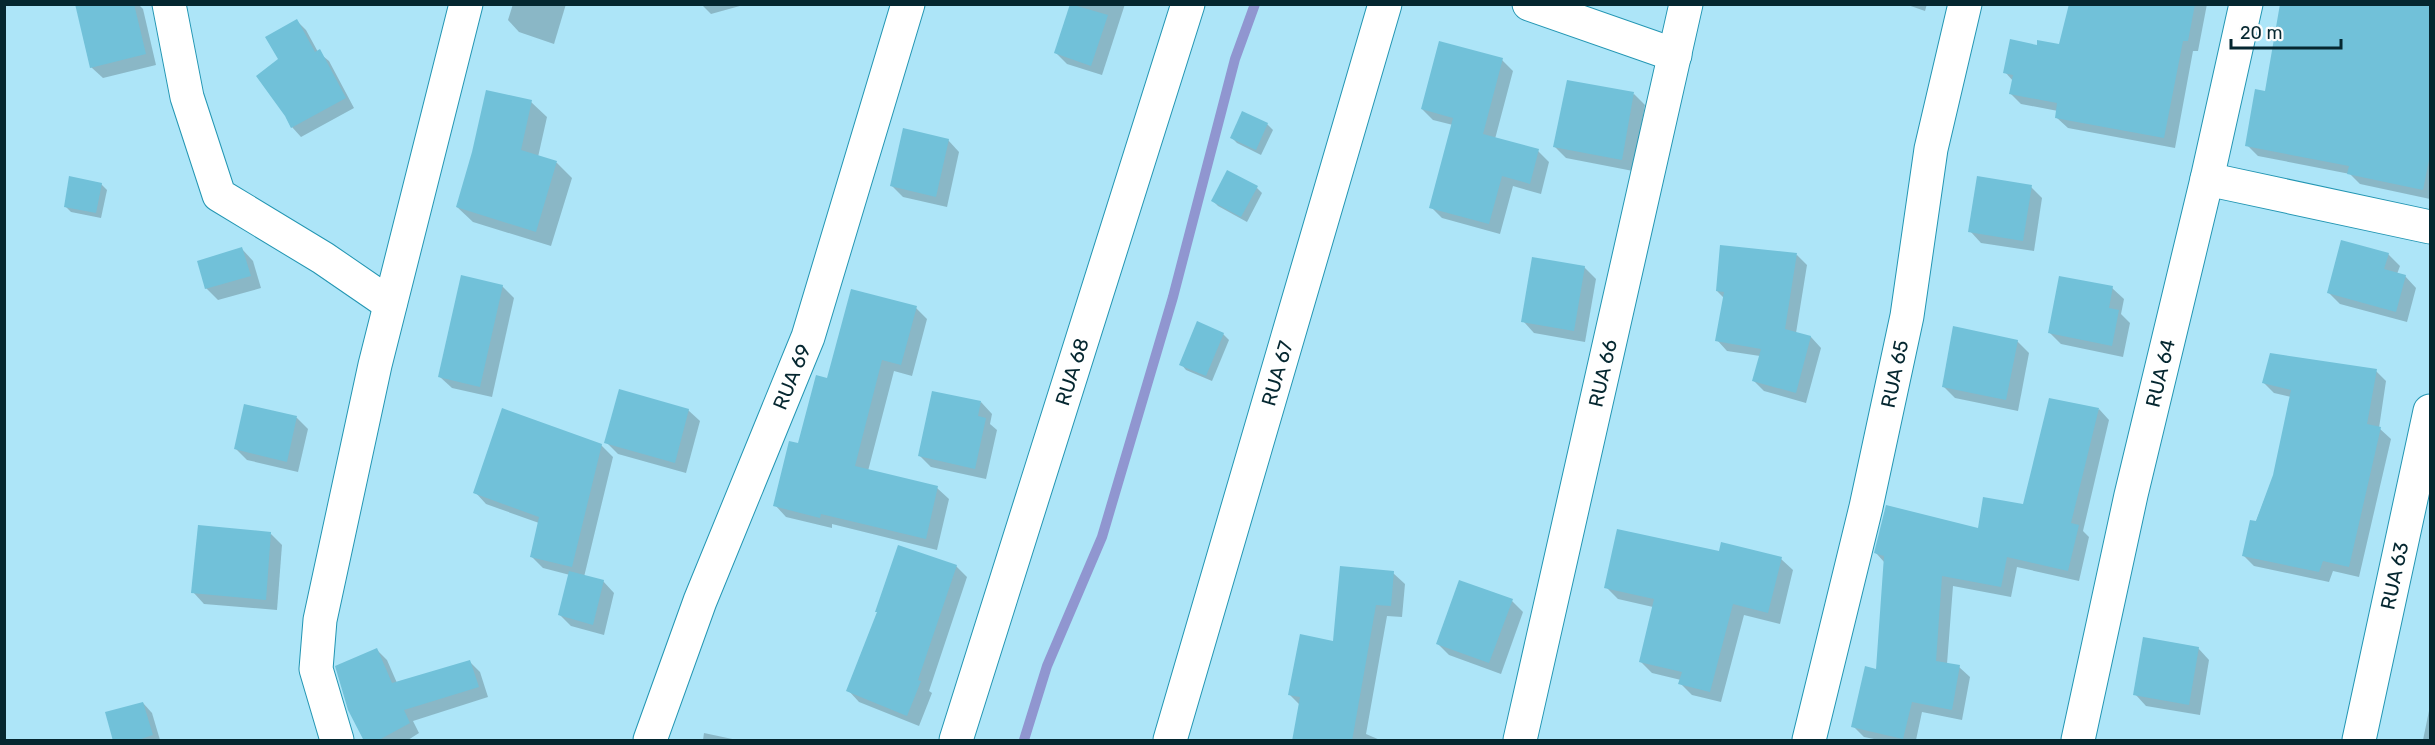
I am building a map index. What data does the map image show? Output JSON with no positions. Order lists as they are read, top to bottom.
{
  "streets": {
    "street": [
      "RUA 67",
      "RUA 64",
      "RUA 68",
      "RUA 66",
      "RUA 65",
      "RUA 69",
      "RUA 63"
    ]
  },
  "scale_bar": "20 m"
}
